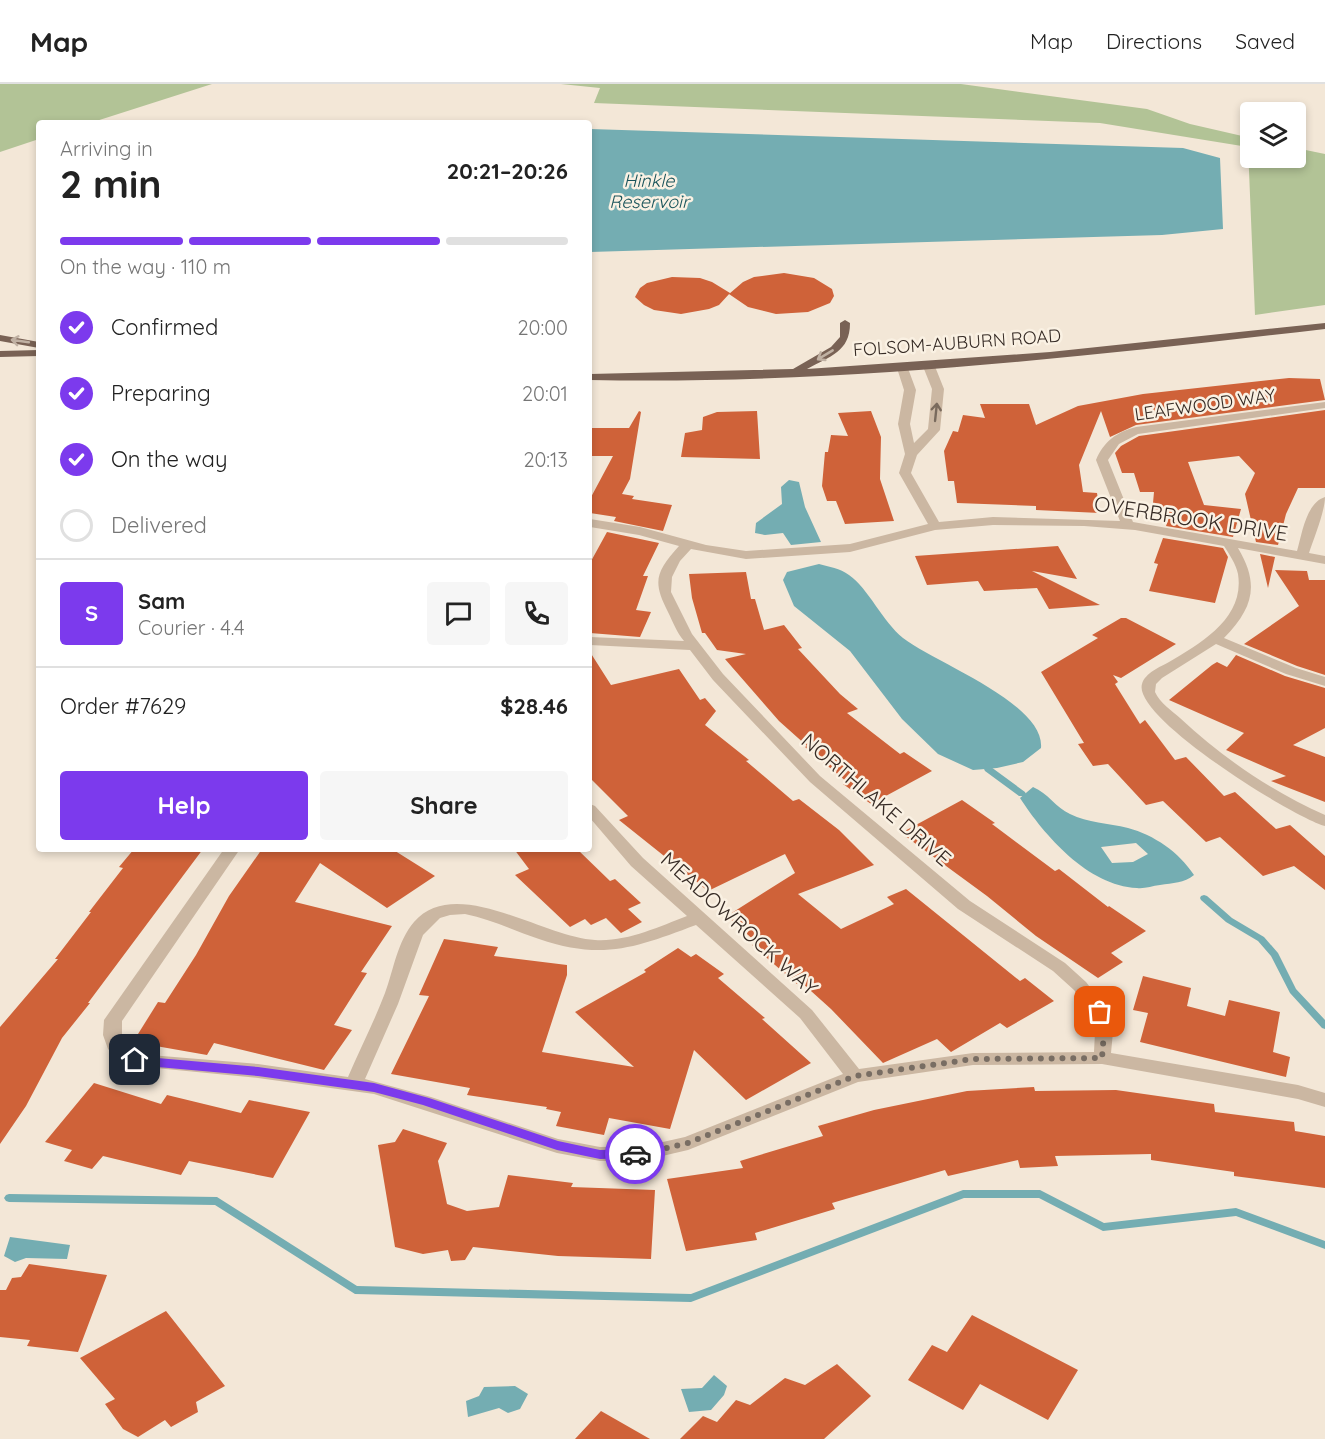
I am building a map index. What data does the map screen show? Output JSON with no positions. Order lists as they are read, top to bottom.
{
  "streets": {
    "main road": ["FOLSOM-AUBURN ROAD"],
    "street": [
      "LEAFWOOD WAY",
      "OVERBROOK DRIVE",
      "NORTHLAKE DRIVE",
      "MEADOWROCK WAY"
    ]
  },
  "crossings": [
    ["LEAFWOOD WAY", "OVERBROOK DRIVE"],
    ["OVERBROOK DRIVE", "NORTHLAKE DRIVE"]
  ],
  "water": ["Hinkle Reservoir"],
  "page": {
    "header": "Map",
    "nav": ["Map", "Directions", "Saved"],
    "heading": ["2 min", "Arriving in", "20:21–20:26"],
    "panel": [
      "Sam",
      "Courier · 4.4",
      "Order #7629",
      "$28.46"
    ],
    "bar": "On the way · 110 m",
    "list": [
      ["Confirmed", "20:00"],
      ["Preparing", "20:01"],
      ["On the way", "20:13"],
      "Delivered"
    ],
    "round": "S",
    "buttons": ["Help", "Share"]
  }
}
